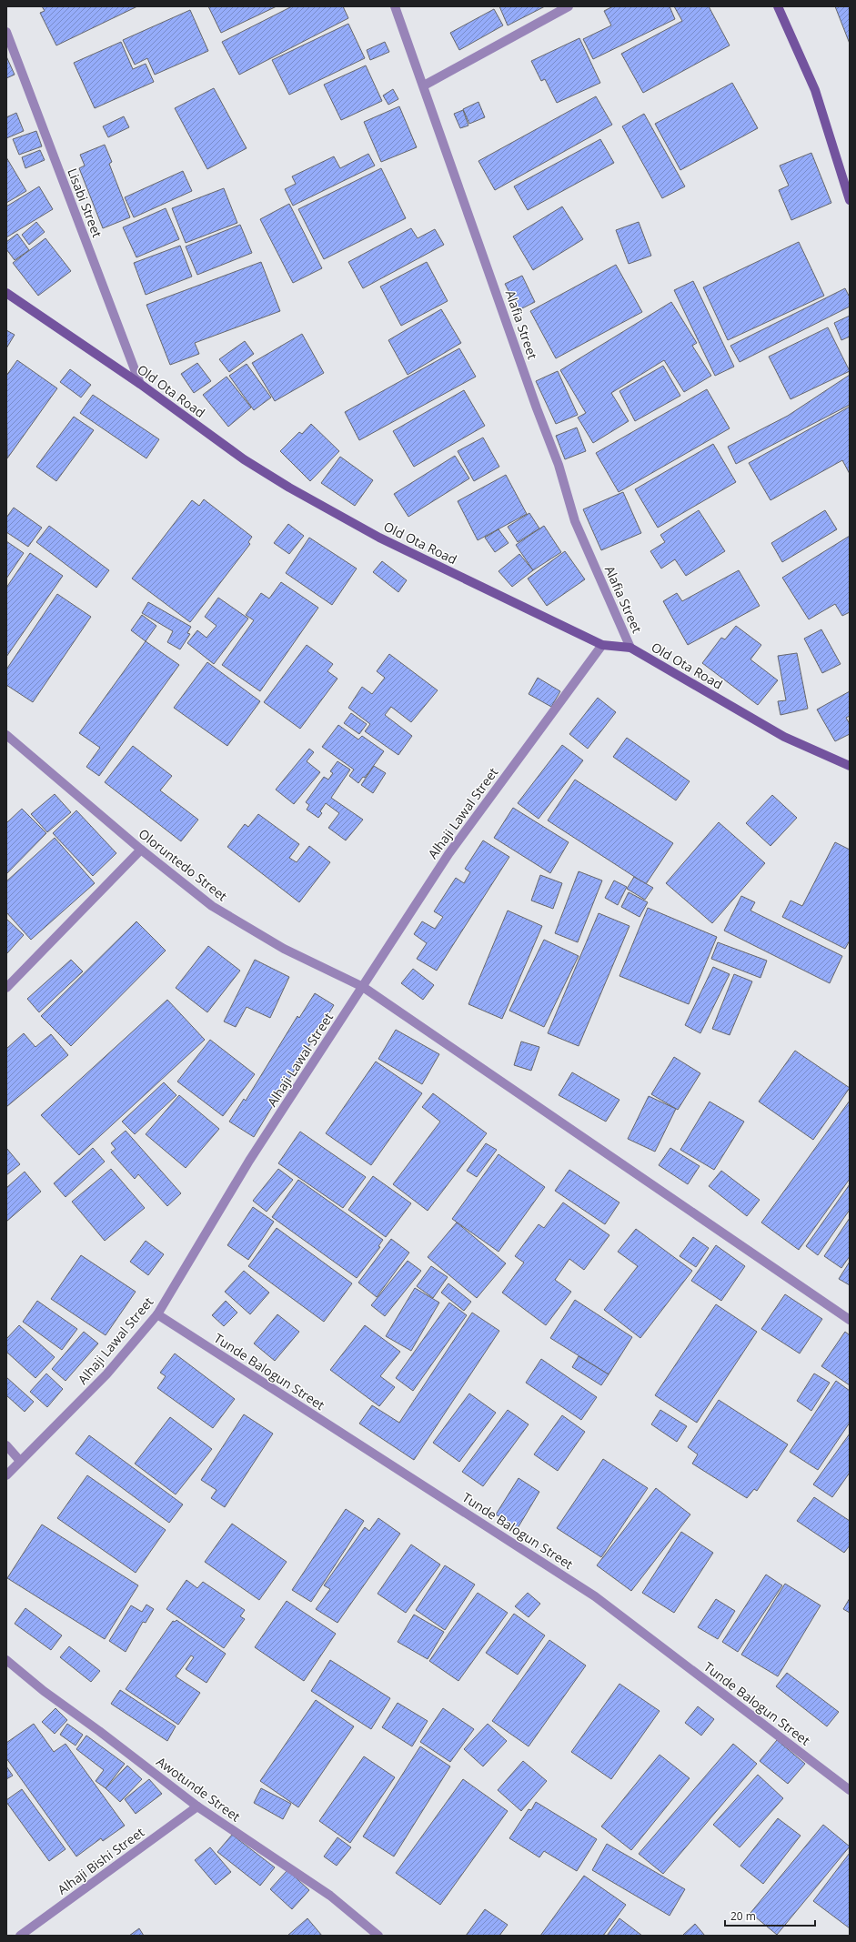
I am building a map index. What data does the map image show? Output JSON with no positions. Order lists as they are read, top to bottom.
{
  "streets": {
    "street": [
      "Lisabi Street",
      "Alafia Street",
      "Old Ota Road",
      "Alhaji Lawal Street",
      "Oloruntedo Street",
      "Tunde Balogun Street",
      "Awotunde Street",
      "Alhaji Bishi Street"
    ]
  },
  "crossings": [
    ["Lisabi Street", "Old Ota Road"],
    ["Alafia Street", "Old Ota Road"],
    ["Old Ota Road", "Alhaji Lawal Street"],
    ["Alhaji Lawal Street", "Oloruntedo Street"],
    ["Alhaji Lawal Street", "Tunde Balogun Street"],
    ["Awotunde Street", "Alhaji Bishi Street"]
  ],
  "scale_bar": "20 m"
}
